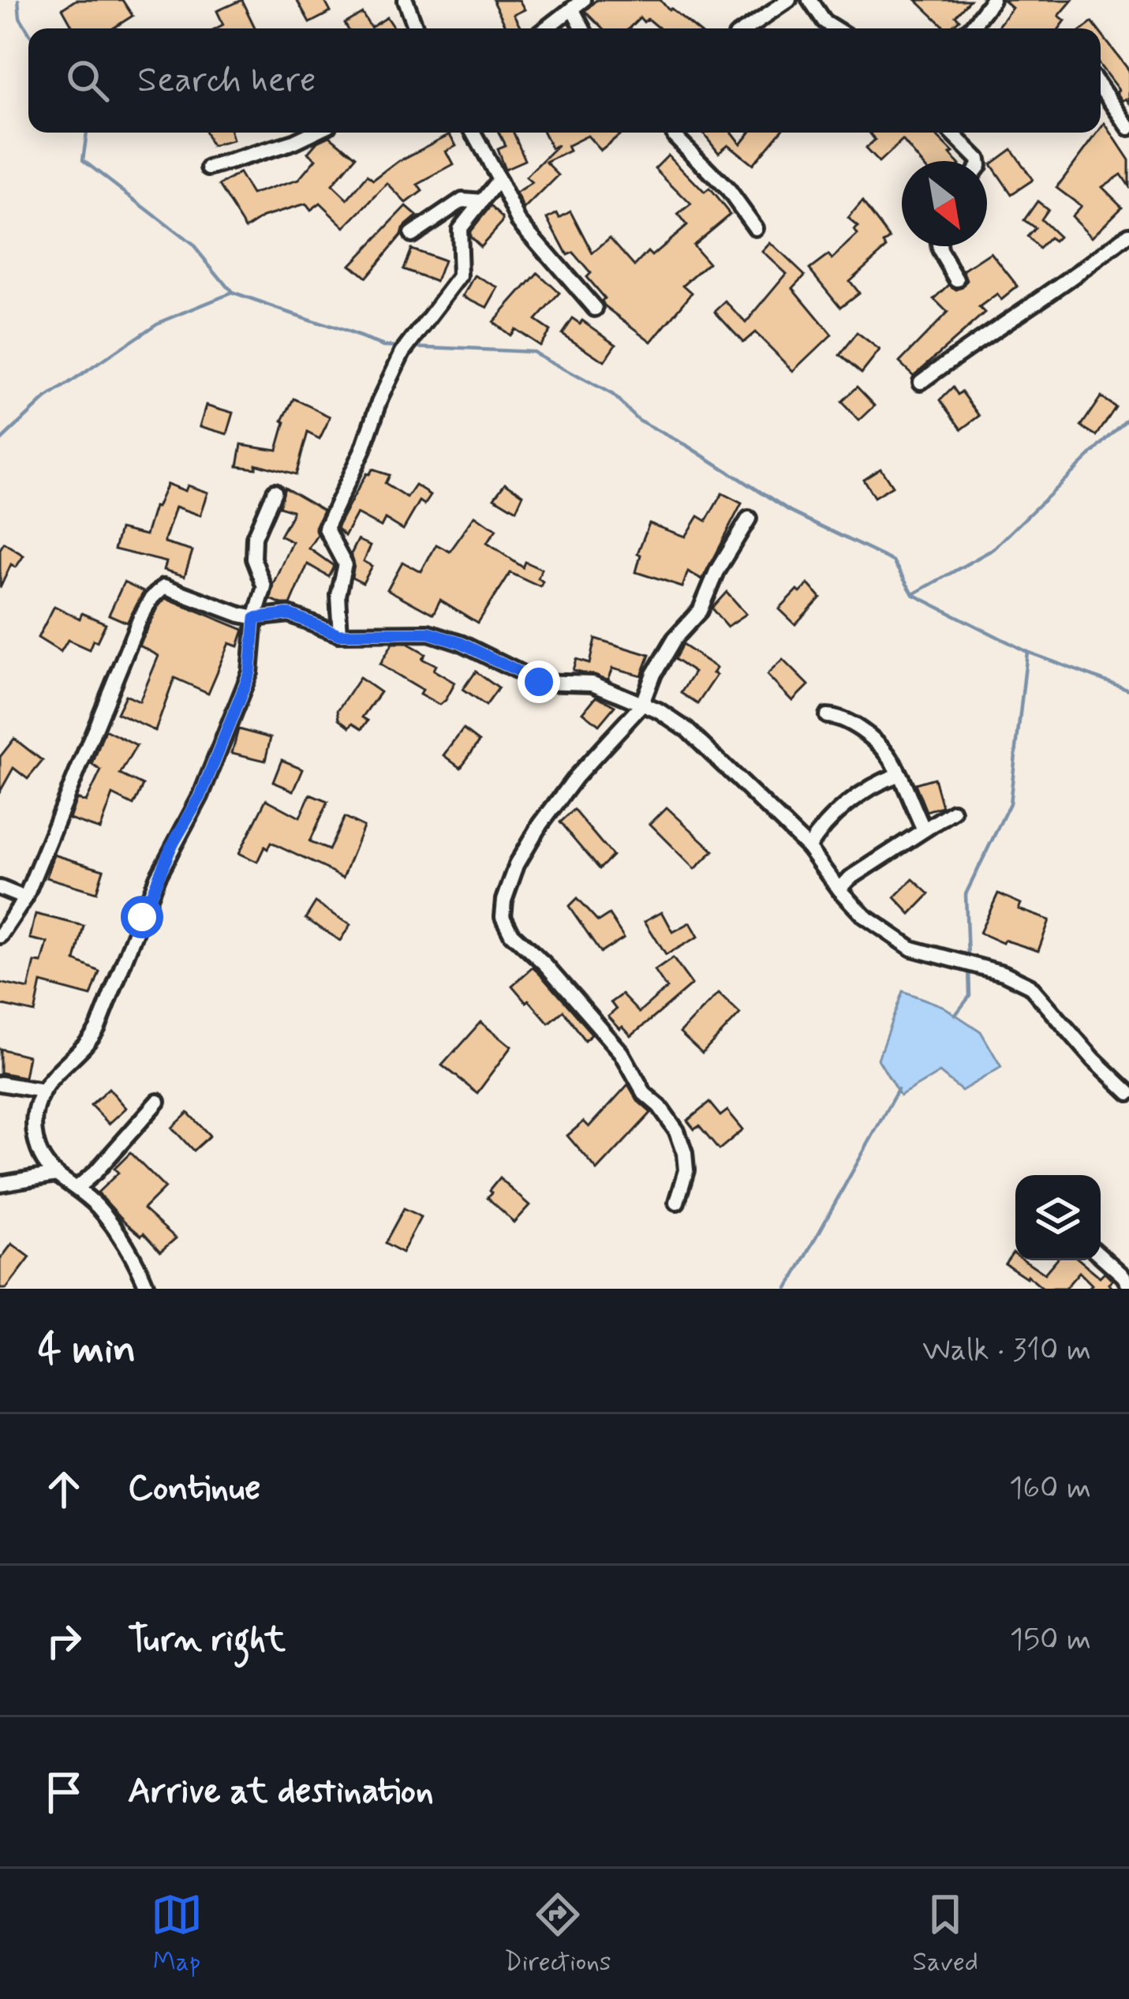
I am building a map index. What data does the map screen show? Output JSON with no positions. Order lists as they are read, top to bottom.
{
  "north": "bottom right",
  "page": {
    "search": "Search here",
    "heading": ["4 min", "Walk · 310 m"],
    "list": [
      ["Continue", "160 m"],
      ["Turn right", "150 m"],
      "Arrive at destination"
    ],
    "nav": ["Map", "Directions", "Saved"]
  }
}
